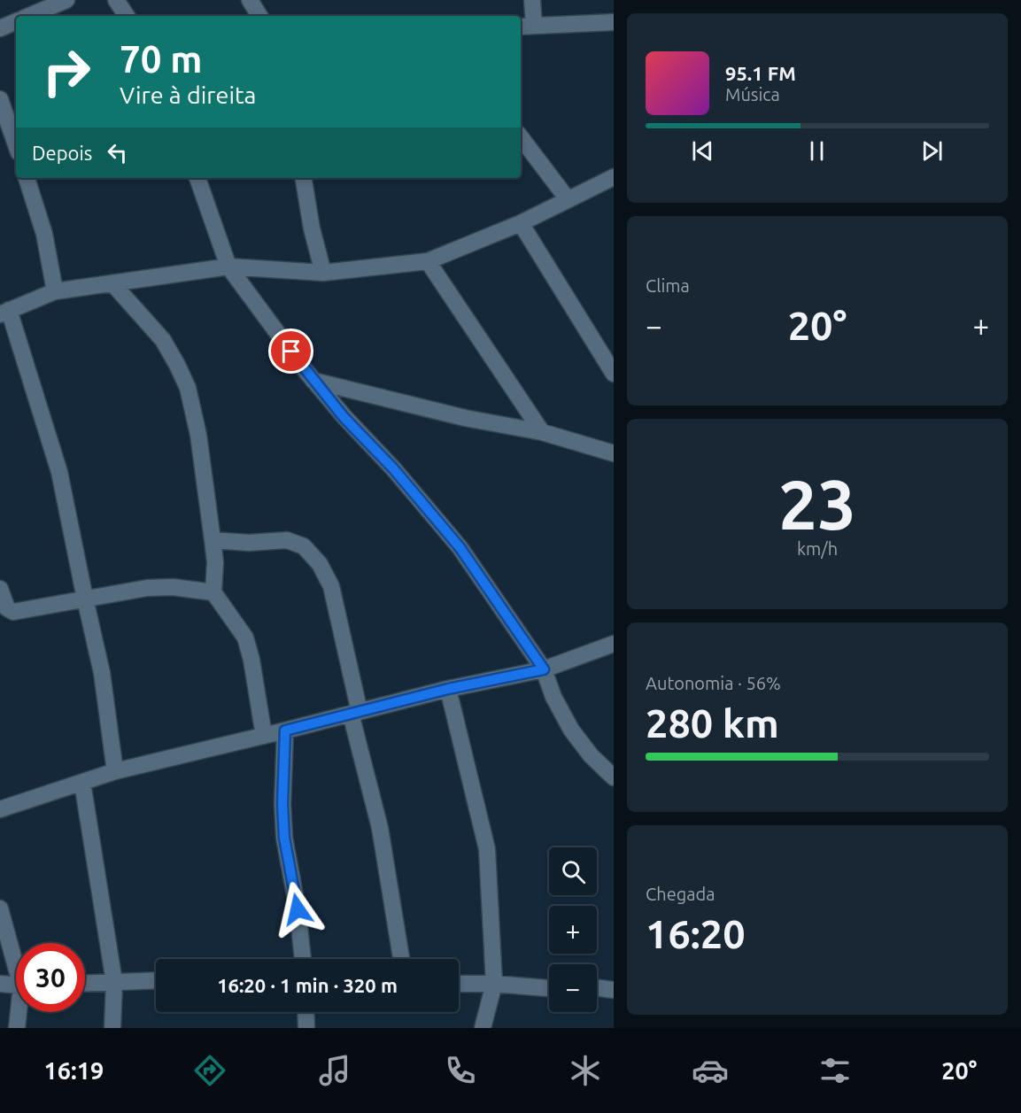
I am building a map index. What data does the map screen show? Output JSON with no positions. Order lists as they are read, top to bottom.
{
  "page": {
    "turn": ["70 m", "Vire à direita"],
    "song": ["95.1 FM", "Música"],
    "then": "Depois",
    "tile": [
      "Clima",
      ["23", "km/h"],
      ["Autonomia · 56%", "280 km"],
      ["Chegada", "16:20"]
    ],
    "heat": ["−", "20°", "+"],
    "map_buttons": ["+", "−"],
    "limit": "30",
    "trip": "16:20 · 1 min · 320 m",
    "tabs": ["16:19", "20°"]
  }
}
